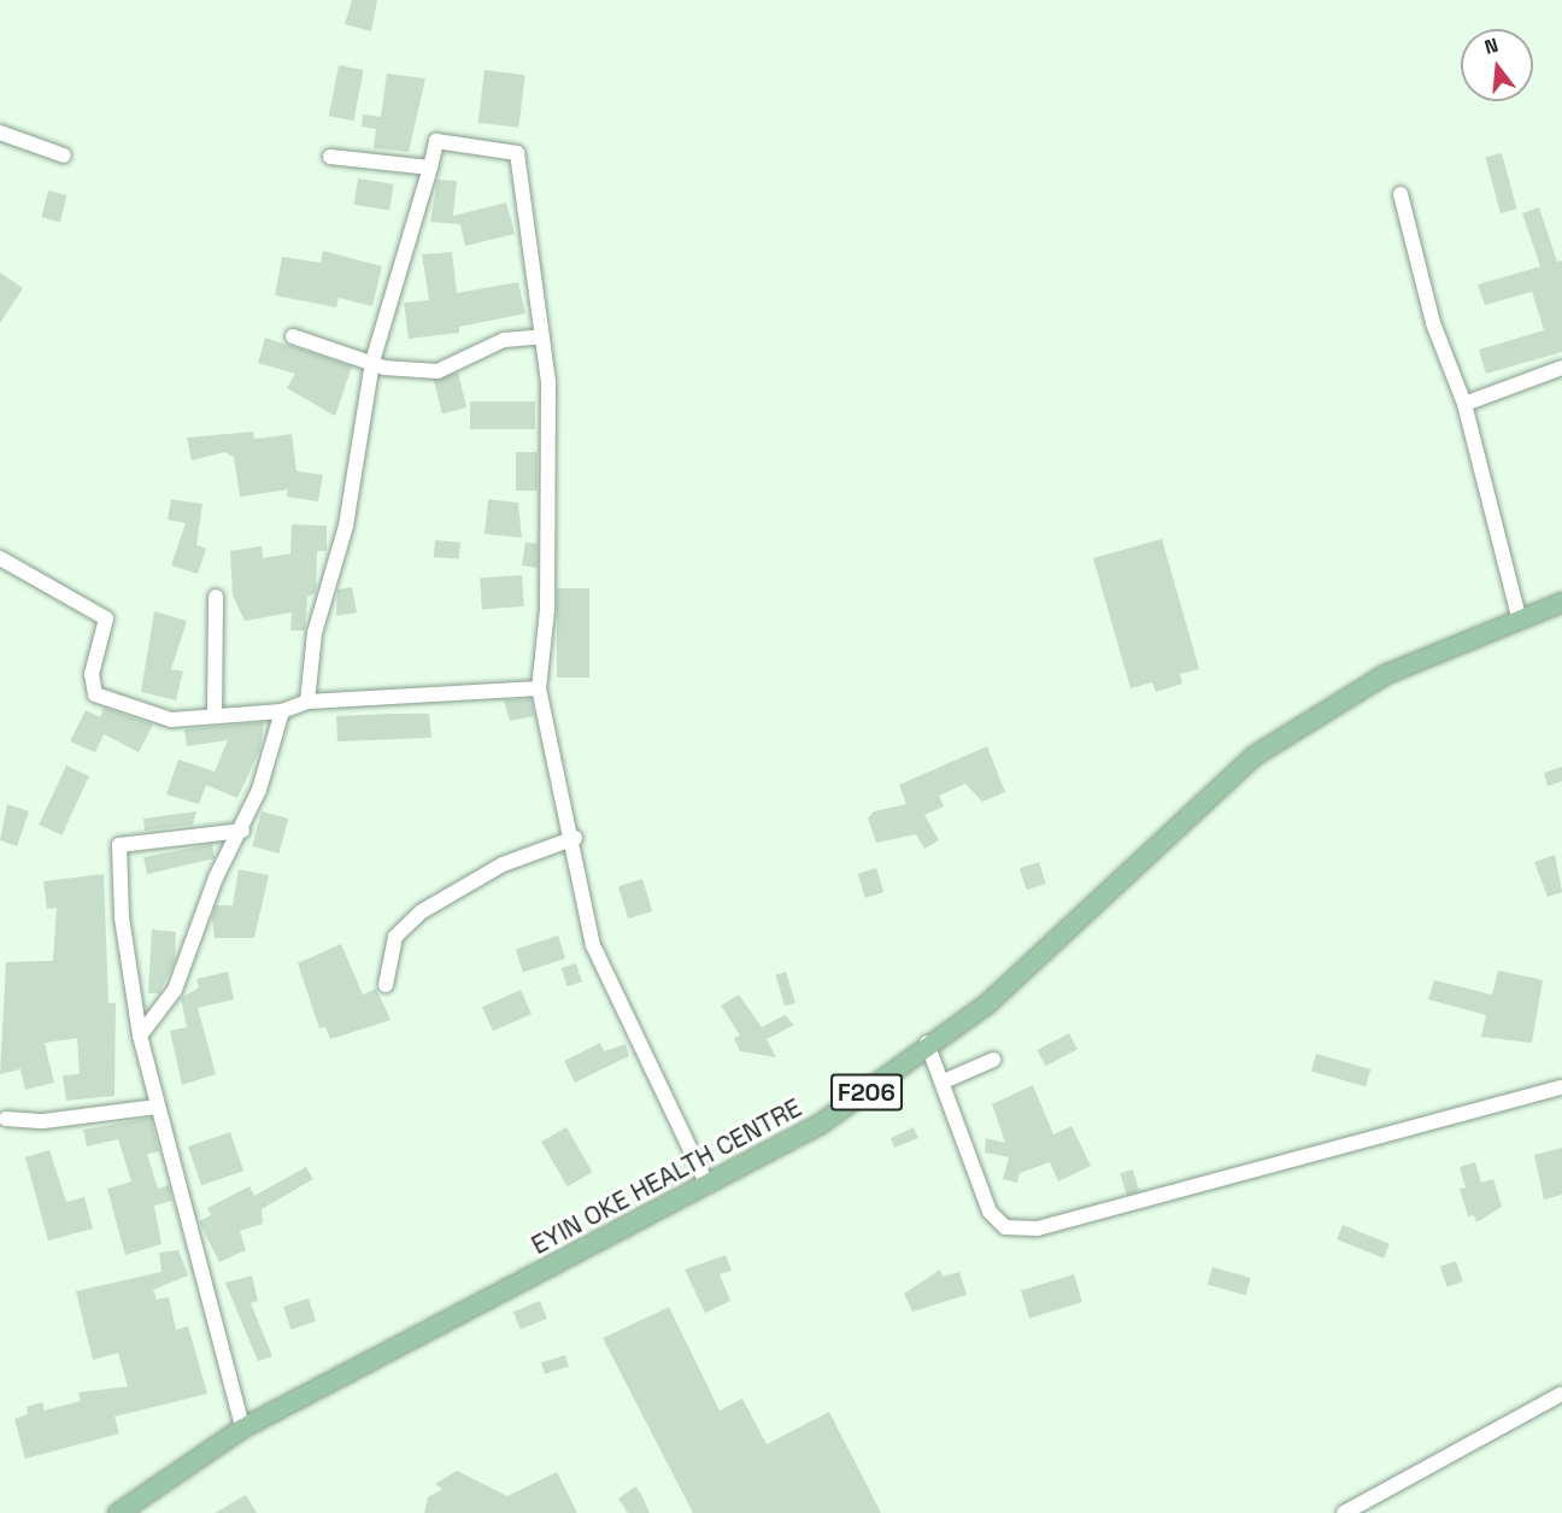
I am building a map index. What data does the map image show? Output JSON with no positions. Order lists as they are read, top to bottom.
{
  "streets": {
    "main road": ["F206", "EYIN OKE HEALTH CENTRE"]
  },
  "north": "top"
}
